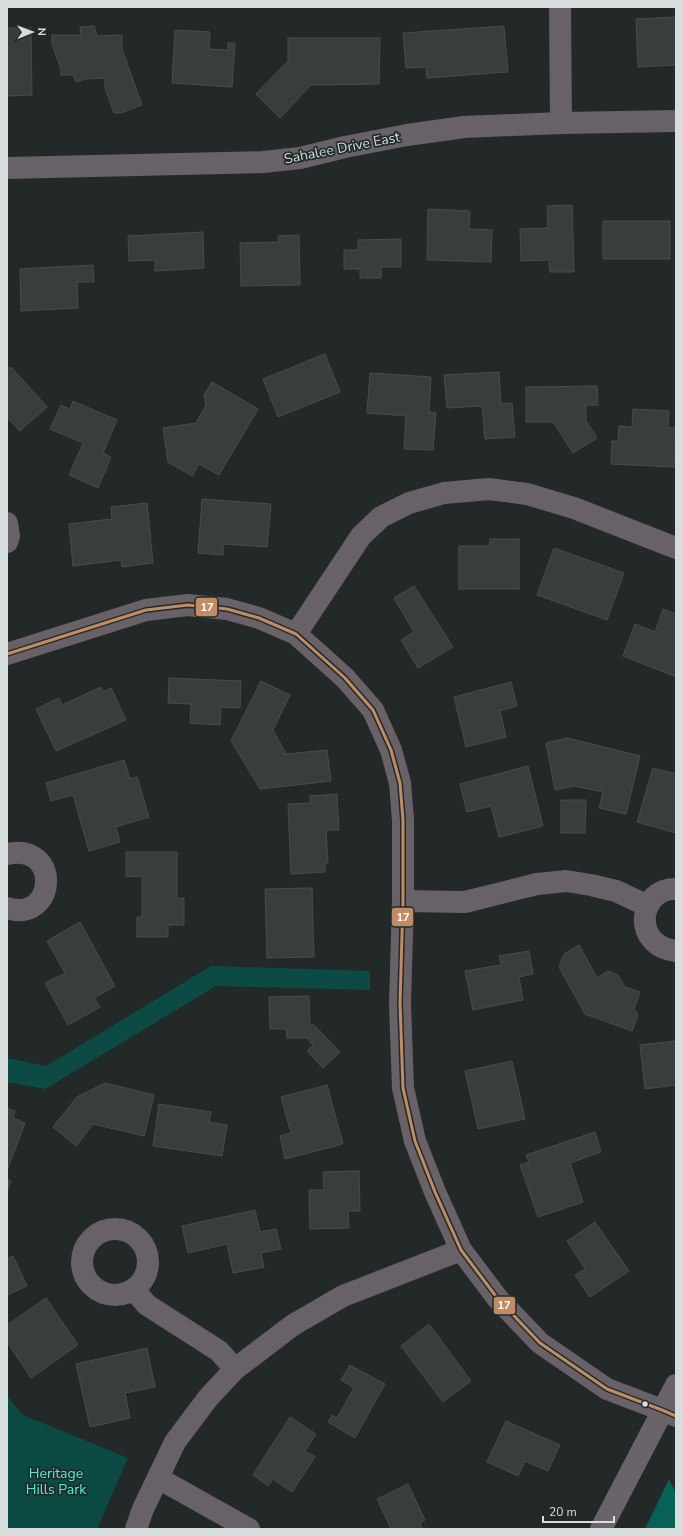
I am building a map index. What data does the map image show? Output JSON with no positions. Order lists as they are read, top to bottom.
{
  "streets": {
    "street": ["Sahalee Drive East"]
  },
  "parks": ["Heritage Hills Park"],
  "lines": ["transit line 17"],
  "scale_bar": "20 m",
  "north": "right"
}
